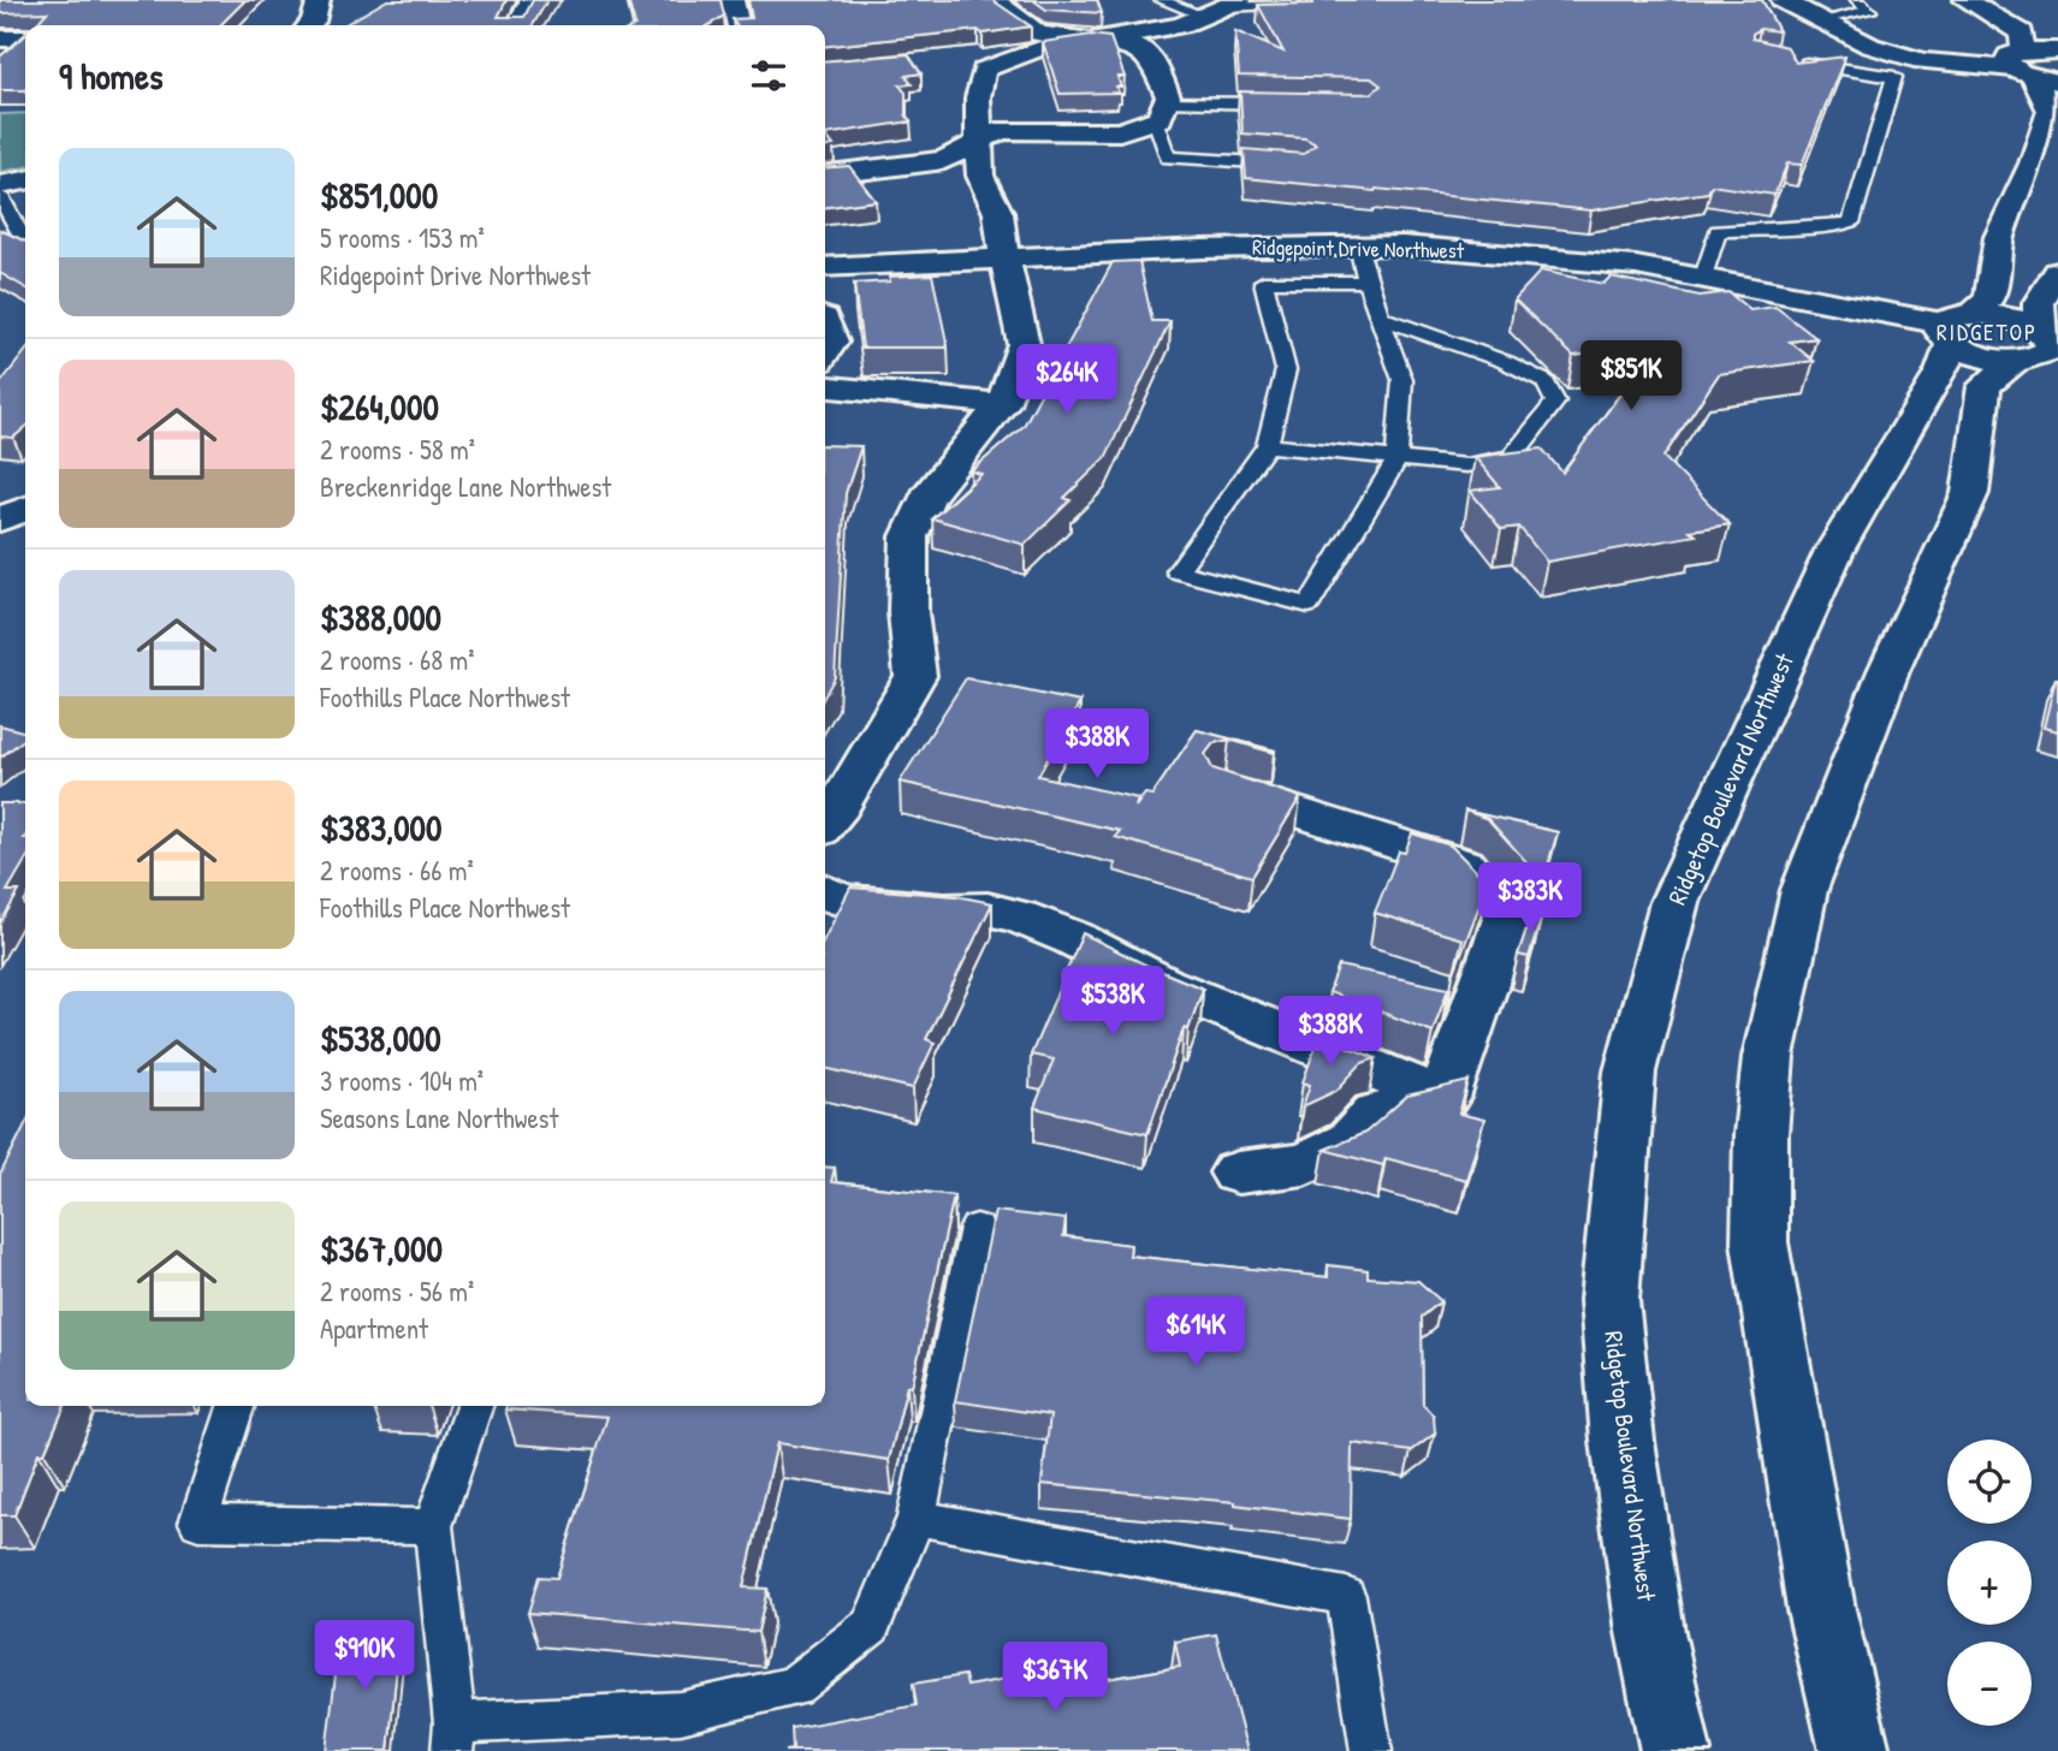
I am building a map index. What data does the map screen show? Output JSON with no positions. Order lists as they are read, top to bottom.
{
  "streets": {
    "street": ["Ridgepoint Drive Northwest", "Ridgetop Boulevard Northwest"]
  },
  "crossings": [
    ["Ridgepoint Drive Northwest", "Ridgetop Boulevard Northwest"]
  ],
  "districts": ["RIDGETOP"],
  "page": {
    "heading": "9 homes",
    "list": [
      {
        "name": "$851,000",
        "note": "5 rooms · 153 m² · Ridgepoint Drive Northwest"
      },
      {
        "name": "$264,000",
        "note": "2 rooms · 58 m² · Breckenridge Lane Northwest"
      },
      {
        "name": "$388,000",
        "note": "2 rooms · 68 m² · Foothills Place Northwest"
      },
      {
        "name": "$383,000",
        "note": "2 rooms · 66 m² · Foothills Place Northwest"
      },
      {
        "name": "$538,000",
        "note": "3 rooms · 104 m² · Seasons Lane Northwest"
      },
      {
        "name": "$367,000",
        "note": "2 rooms · 56 m² · Apartment"
      }
    ],
    "price": [
      "$851K",
      "$264K",
      "$388K",
      "$383K",
      "$538K",
      "$388K",
      "$614K",
      "$910K",
      "$367K"
    ],
    "map_buttons": ["+", "−"]
  }
}
